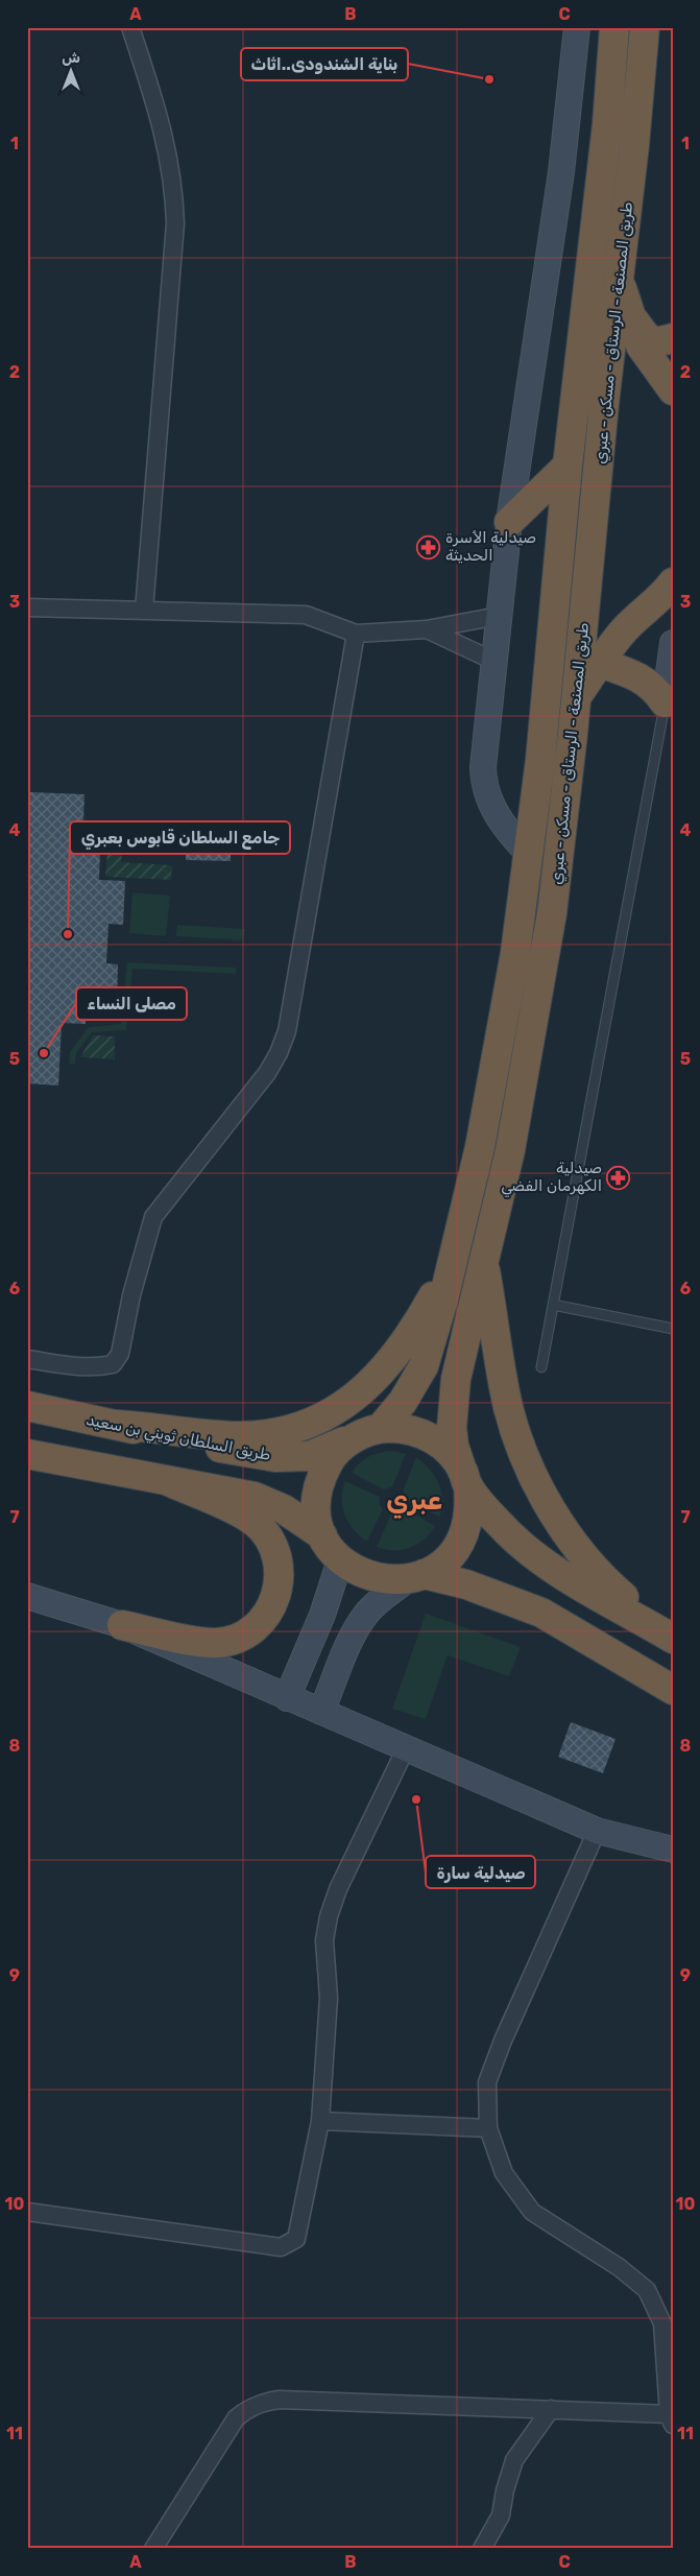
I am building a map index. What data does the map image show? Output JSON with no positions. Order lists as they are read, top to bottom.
{
  "streets": {
    "highway": ["طريق المصنعة - الرستاق - مسكن - عبري", "طريق السلطان ثويني بن سعيد"]
  },
  "crossings": [
    ["طريق المصنعة - الرستاق - مسكن - عبري", "طريق السلطان ثويني بن سعيد"]
  ],
  "districts": ["عبري"],
  "places": {
    "other": [
      "بناية الشندودى..اثاث",
      "جامع السلطان قابوس بعبري",
      "مصلى النساء",
      "صيدلية سارة"
    ],
    "pharmacy": ["صيدلية الأسرة الحديثة", "صيدلية الكهرمان الفضي"]
  },
  "north": "top",
  "grid": {
    "columns": ["A", "B", "C"],
    "rows": [
      "1",
      "2",
      "3",
      "4",
      "5",
      "6",
      "7",
      "8",
      "9",
      "10",
      "11"
    ]
  }
}
